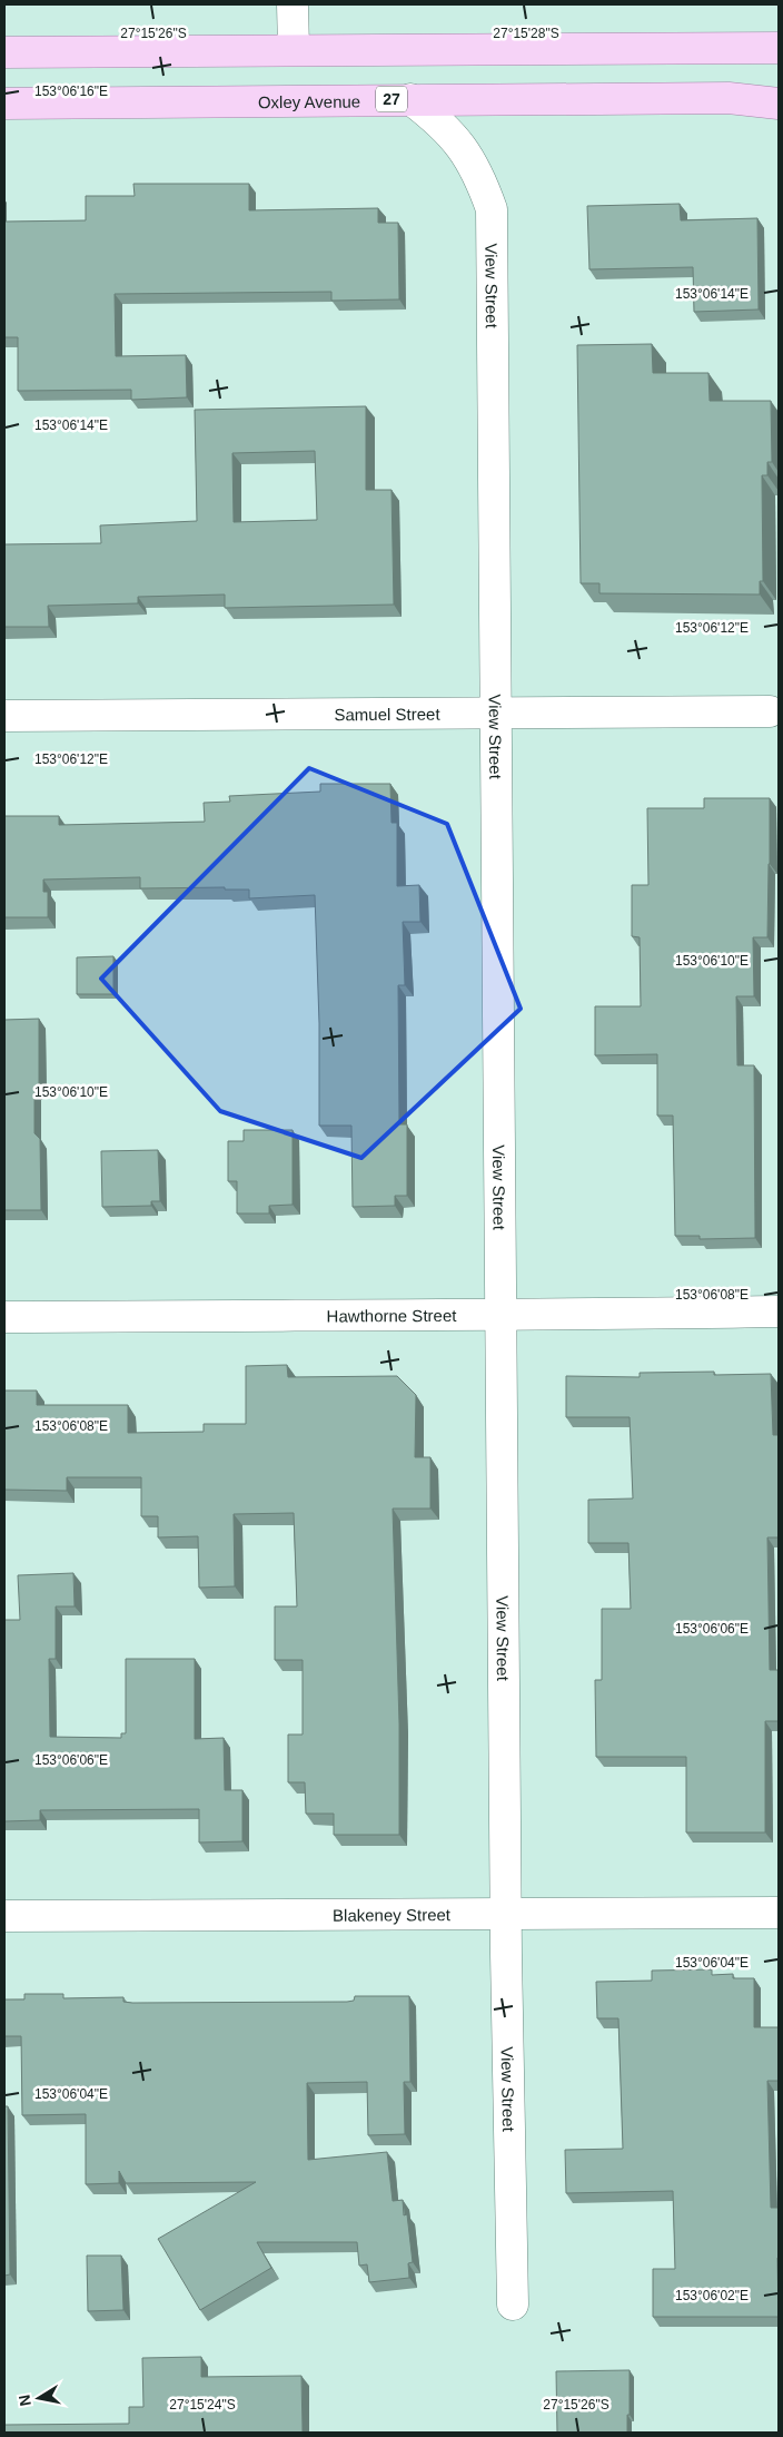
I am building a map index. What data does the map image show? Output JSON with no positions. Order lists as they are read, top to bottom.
{
  "streets": {
    "main road": ["27", "Oxley Avenue"],
    "street": [
      "View Street",
      "Samuel Street",
      "Hawthorne Street",
      "Blakeney Street"
    ]
  },
  "crossings": [
    ["Oxley Avenue", "View Street"],
    ["View Street", "Samuel Street"],
    ["View Street", "Hawthorne Street"],
    ["View Street", "Blakeney Street"]
  ],
  "north": "left",
  "coordinates": [
    "27°15'26\"S",
    "27°15'28\"S",
    "153°06'16\"E",
    "153°06'14\"E",
    "153°06'12\"E",
    "153°06'10\"E",
    "153°06'08\"E",
    "153°06'06\"E",
    "153°06'04\"E",
    "153°06'02\"E",
    "27°15'24\"S"
  ]
}
